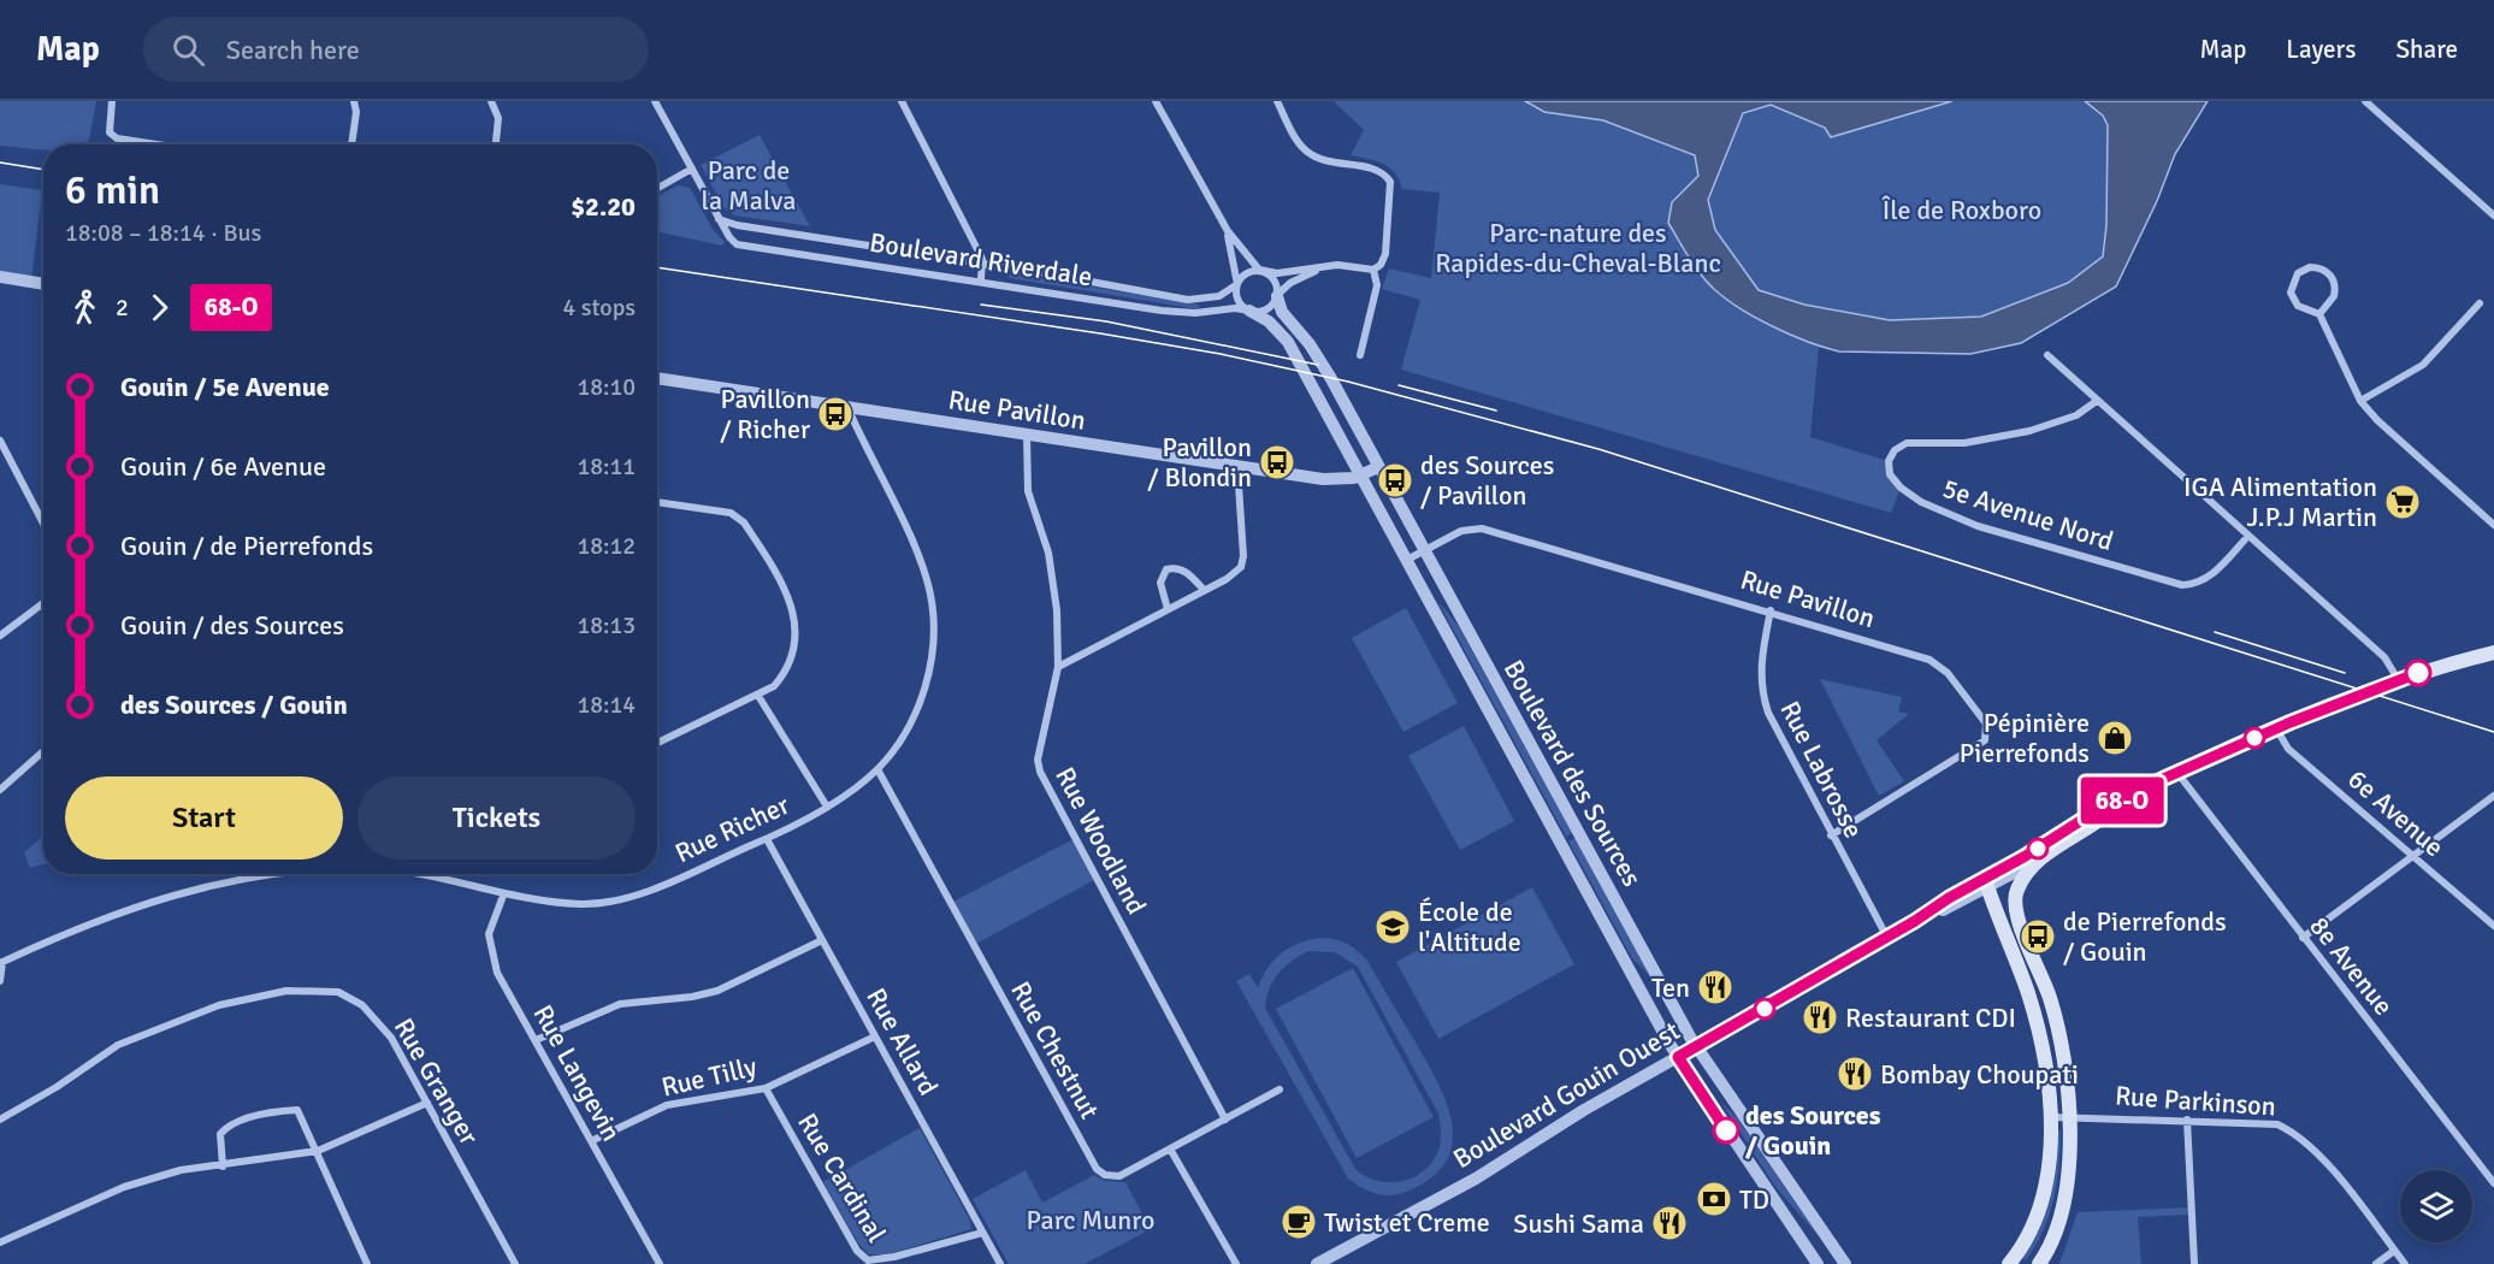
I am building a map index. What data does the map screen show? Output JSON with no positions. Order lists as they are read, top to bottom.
{
  "streets": {
    "main road": ["Boulevard Gouin Ouest"],
    "street": [
      "Boulevard Riverdale",
      "Rue Pavillon",
      "5e Avenue Nord",
      "Rue Labrosse",
      "Boulevard des Sources",
      "6e Avenue",
      "Rue Richer",
      "Rue Woodland",
      "8e Avenue",
      "Rue Allard",
      "Rue Chestnut",
      "Rue Langevin",
      "Rue Tilly",
      "Rue Granger",
      "Rue Parkinson",
      "Rue Cardinal"
    ]
  },
  "crossings": [
    ["Boulevard Riverdale", "Boulevard des Sources"],
    ["Rue Pavillon", "Rue Labrosse"],
    ["Rue Pavillon", "Boulevard des Sources"],
    ["Rue Pavillon", "Rue Richer"],
    ["Rue Pavillon", "Rue Woodland"],
    ["Rue Labrosse", "Boulevard Gouin Ouest"],
    ["Boulevard des Sources", "Boulevard Gouin Ouest"],
    ["6e Avenue", "Boulevard Gouin Ouest"],
    ["Rue Richer", "Rue Allard"],
    ["Rue Richer", "Rue Chestnut"],
    ["Rue Richer", "Rue Langevin"],
    ["Rue Woodland", "Rue Chestnut"],
    ["8e Avenue", "Boulevard Gouin Ouest"],
    ["Rue Allard", "Rue Tilly"],
    ["Rue Allard", "Rue Cardinal"],
    ["Rue Langevin", "Rue Tilly"],
    ["Rue Tilly", "Rue Cardinal"]
  ],
  "parks": [
    "Parc de la Malva",
    "Île de Roxboro",
    "Parc-nature des Rapides-du-Cheval-Blanc",
    "Parc Munro"
  ],
  "places": {
    "bus stop": [
      "Pavillon / Richer",
      "Pavillon / Blondin",
      "des Sources / Pavillon",
      "de Pierrefonds / Gouin"
    ],
    "supermarket": ["IGA Alimentation J.P.J Martin"],
    "shop": ["Pépinière Pierrefonds"],
    "school or university": ["École de l'Altitude"],
    "restaurant": [
      "Ten",
      "Restaurant CDI",
      "Bombay Choupati",
      "Sushi Sama"
    ],
    "other": ["des Sources / Gouin"],
    "bank": ["TD"],
    "cafe": ["Twist et Creme"]
  },
  "lines": ["bus line 68-O"],
  "page": {
    "header": "Map",
    "search": "Search here",
    "nav": ["Map", "Layers", "Share"],
    "on_map": "68-O",
    "heading": ["6 min", "18:08 – 18:14 · Bus", "$2.20"],
    "legs": ["2", "68-O", "4 stops"],
    "list": [
      {
        "name": "Gouin / 5e Avenue",
        "value": "18:10"
      },
      {
        "name": "Gouin / 6e Avenue",
        "value": "18:11"
      },
      {
        "name": "Gouin / de Pierrefonds",
        "value": "18:12"
      },
      {
        "name": "Gouin / des Sources",
        "value": "18:13"
      },
      {
        "name": "des Sources / Gouin",
        "value": "18:14"
      }
    ],
    "buttons": ["Start", "Tickets"]
  }
}
